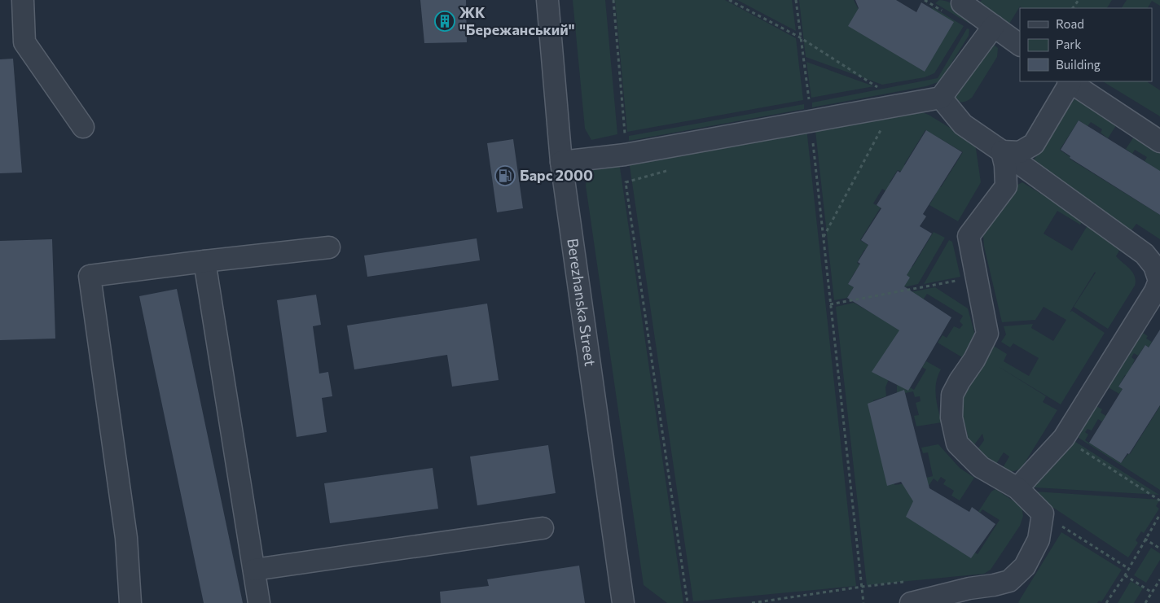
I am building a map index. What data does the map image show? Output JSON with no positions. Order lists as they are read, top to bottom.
{
  "streets": {
    "street": ["Berezhanska Street"]
  },
  "places": {
    "building": ["ЖК \"Бережанський\""],
    "fuel station": ["Барс 2000"]
  },
  "legend": ["Road", "Park", "Building"]
}
